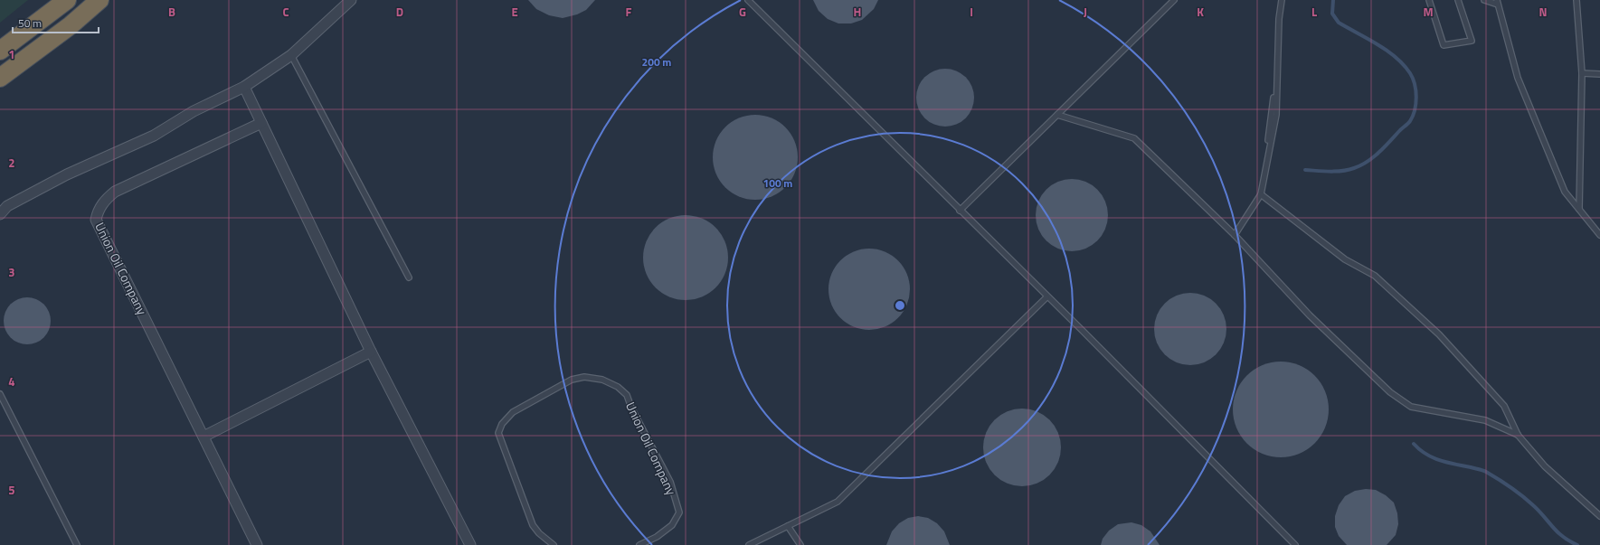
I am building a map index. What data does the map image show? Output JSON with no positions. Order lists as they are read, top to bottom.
{
  "streets": {
    "street": ["Union Oil Company"]
  },
  "scale_bar": "50 m",
  "grid": {
    "columns": [
      "B",
      "C",
      "D",
      "E",
      "F",
      "G",
      "H",
      "I",
      "J",
      "K",
      "L",
      "M",
      "N"
    ],
    "rows": [
      "1",
      "2",
      "3",
      "4",
      "5"
    ]
  },
  "rings": ["200 m", "100 m"]
}
